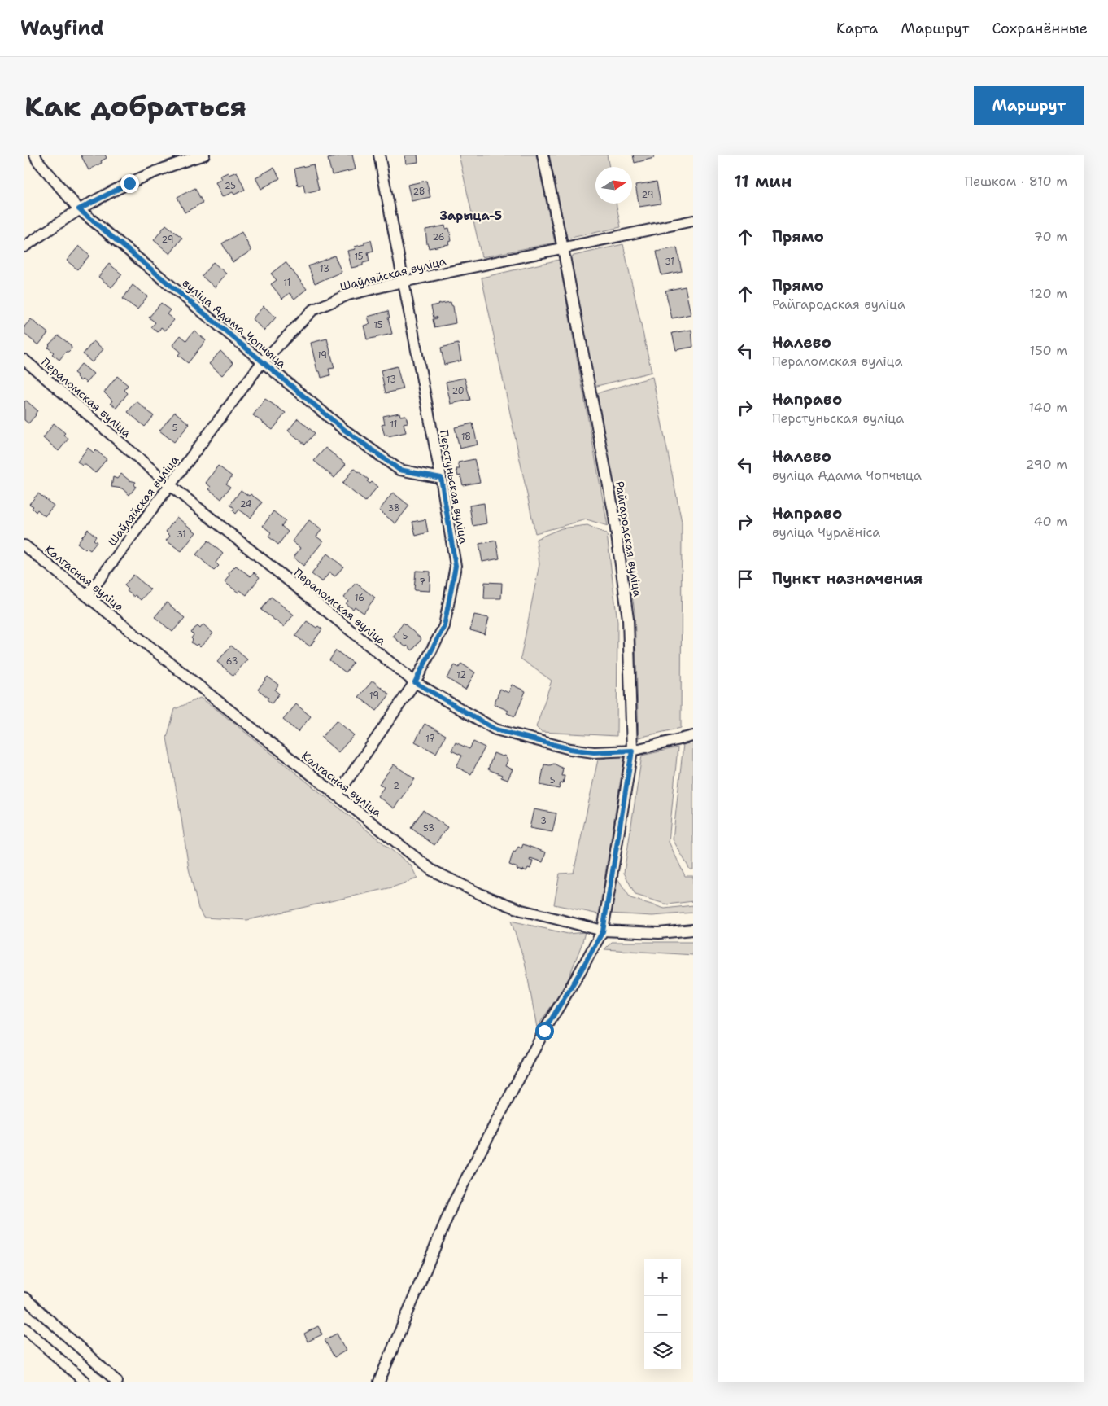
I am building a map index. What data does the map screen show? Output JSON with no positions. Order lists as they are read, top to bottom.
{
  "streets": {
    "street": [
      "Шаўляйская вуліца",
      "вуліца Адама Чопчыца",
      "Пераломская вуліца",
      "Перстуньская вуліца",
      "Райгародская вуліца",
      "Калгасная вуліца"
    ]
  },
  "crossings": [
    ["Шаўляйская вуліца", "вуліца Адама Чопчыца"],
    ["Шаўляйская вуліца", "Пераломская вуліца"],
    ["Шаўляйская вуліца", "Перстуньская вуліца"],
    ["Шаўляйская вуліца", "Райгародская вуліца"],
    ["Шаўляйская вуліца", "Калгасная вуліца"],
    ["вуліца Адама Чопчыца", "Перстуньская вуліца"],
    ["Пераломская вуліца", "Перстуньская вуліца"],
    ["Пераломская вуліца", "Райгародская вуліца"],
    ["Перстуньская вуліца", "Калгасная вуліца"],
    ["Райгародская вуліца", "Калгасная вуліца"]
  ],
  "districts": ["Зарыца-5"],
  "house_numbers": [
    "25",
    "28",
    "29",
    "26",
    "29",
    "15",
    "31",
    "13",
    "11",
    "15",
    "19",
    "13",
    "20",
    "11",
    "5",
    "18",
    "24",
    "38",
    "31",
    "7",
    "16",
    "5",
    "63",
    "12",
    "19",
    "17",
    "5",
    "2",
    "3",
    "53"
  ],
  "north": "right",
  "page": {
    "header": "Wayfind",
    "nav": ["Карта", "Маршрут", "Сохранённые"],
    "buttons": "Маршрут",
    "title": "Как добраться",
    "heading": ["11 мин", "Пешком · 810 m"],
    "list": [
      ["Прямо", "70 m"],
      ["Прямо", "Райгародская вуліца", "120 m"],
      ["Налево", "Пераломская вуліца", "150 m"],
      ["Направо", "Перстуньская вуліца", "140 m"],
      ["Налево", "вуліца Адама Чопчыца", "290 m"],
      ["Направо", "вуліца Чурлёніса", "40 m"],
      "Пункт назначения"
    ],
    "map_buttons": ["+", "−"]
  }
}
